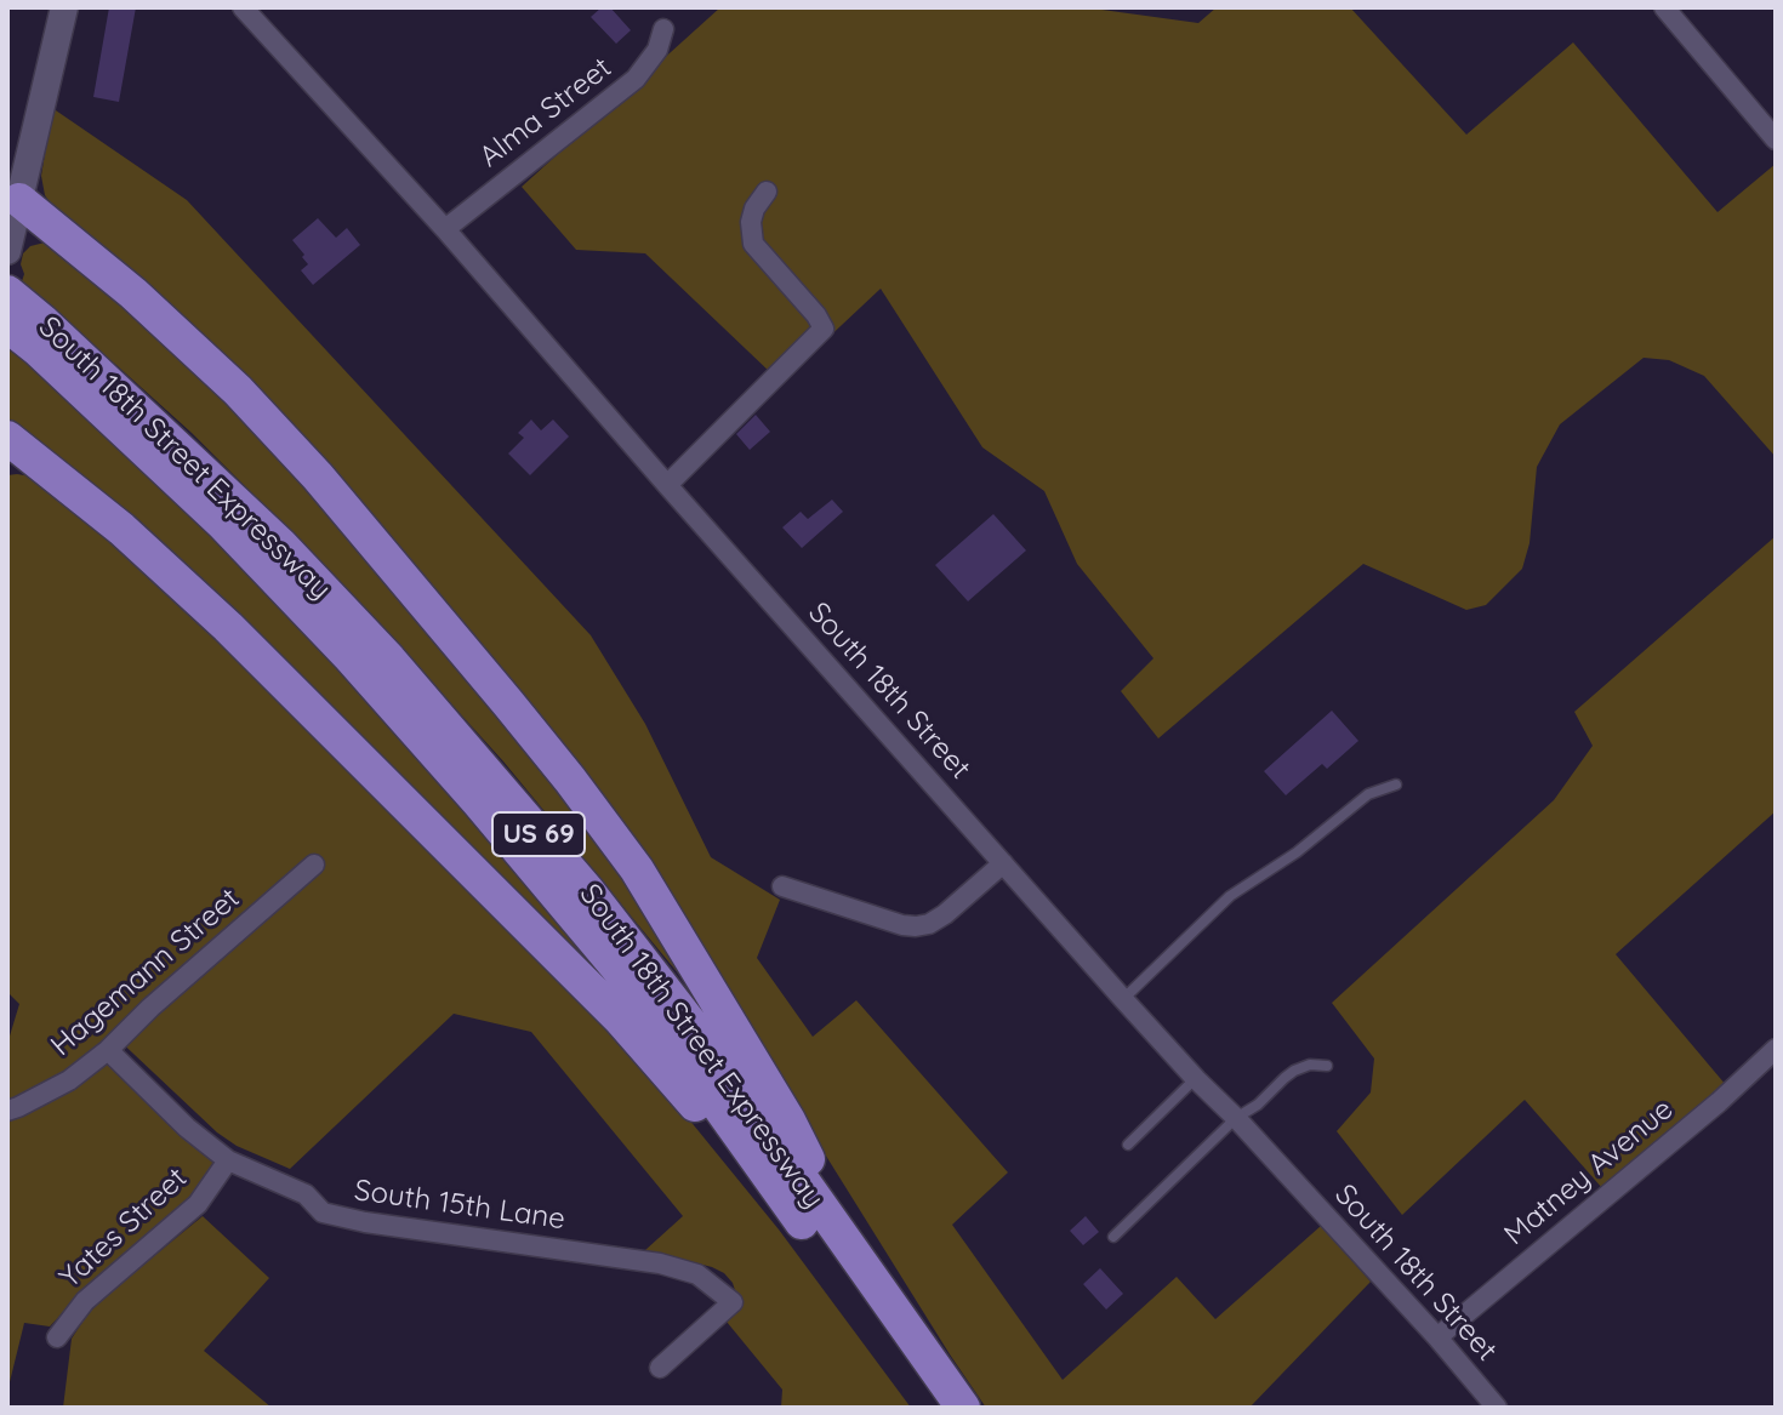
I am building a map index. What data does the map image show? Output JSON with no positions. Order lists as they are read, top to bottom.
{
  "streets": {
    "highway": ["South 18th Street Expressway", "US 69"],
    "street": [
      "Alma Street",
      "South 18th Street",
      "Hagemann Street",
      "Matney Avenue",
      "South 15th Lane",
      "Yates Street"
    ]
  },
  "crossings": [
    ["Alma Street", "South 18th Street"],
    ["South 18th Street", "Matney Avenue"],
    ["Hagemann Street", "South 15th Lane"],
    ["South 15th Lane", "Yates Street"]
  ]
}
